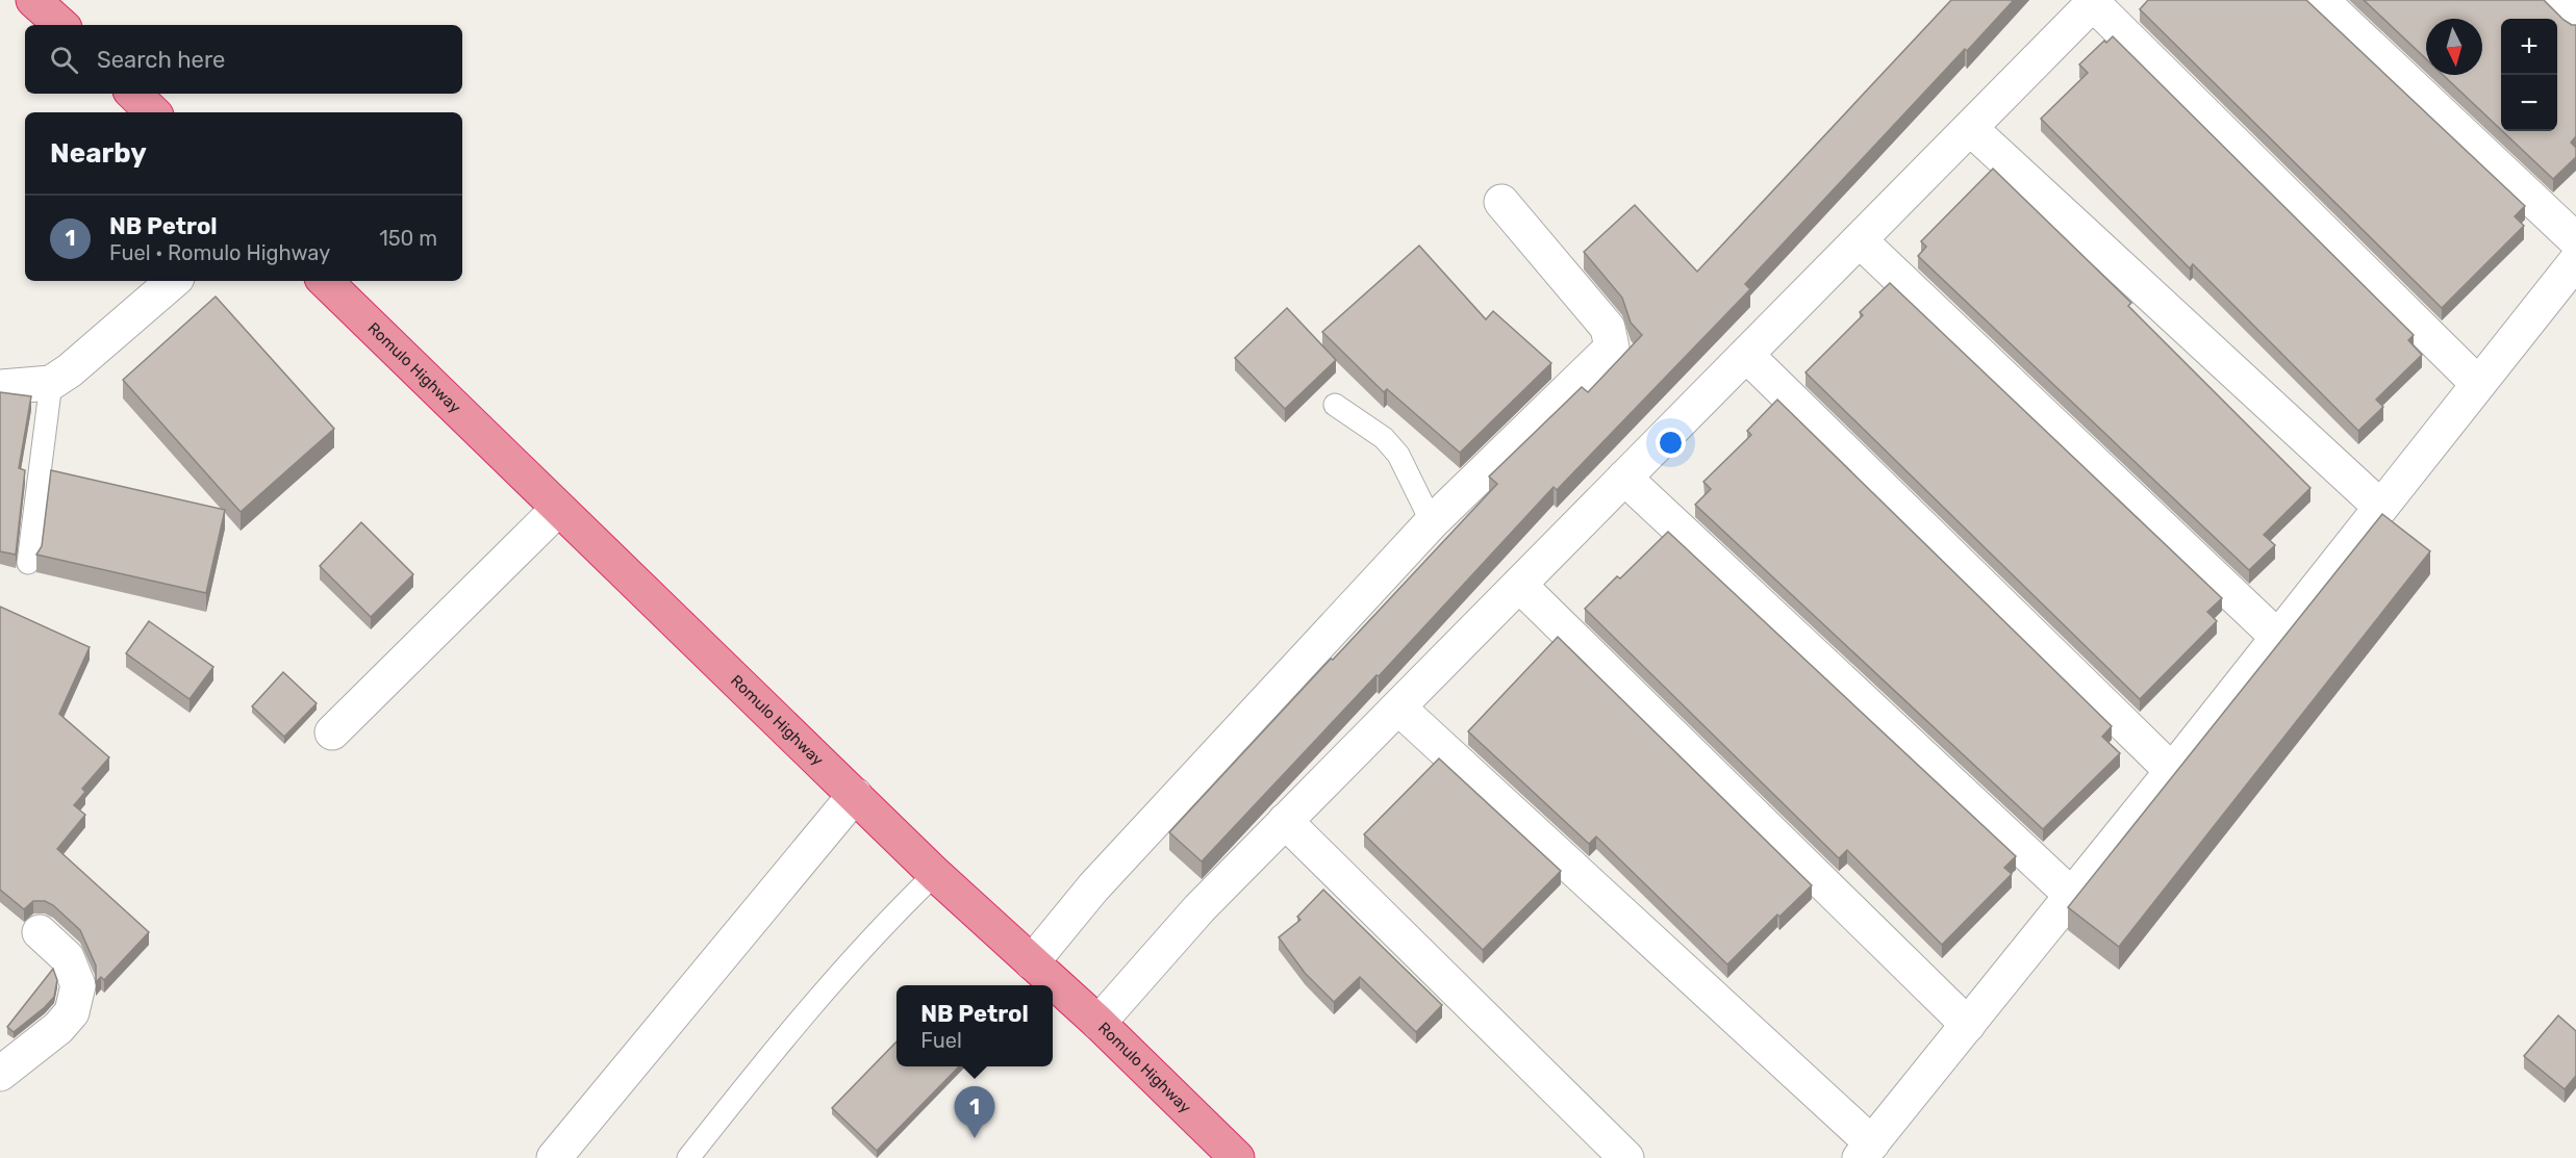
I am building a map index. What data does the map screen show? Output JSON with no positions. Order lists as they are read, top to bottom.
{
  "streets": {
    "highway": ["Romulo Highway"]
  },
  "north": "bottom",
  "page": {
    "map_buttons": ["+", "−"],
    "search": "Search here",
    "heading": "Nearby",
    "list": [
      {
        "mark": "1",
        "name": "NB Petrol",
        "note": "Fuel · Romulo Highway",
        "value": "150 m"
      }
    ],
    "popup": ["NB Petrol", "Fuel"],
    "pins": "1"
  }
}
